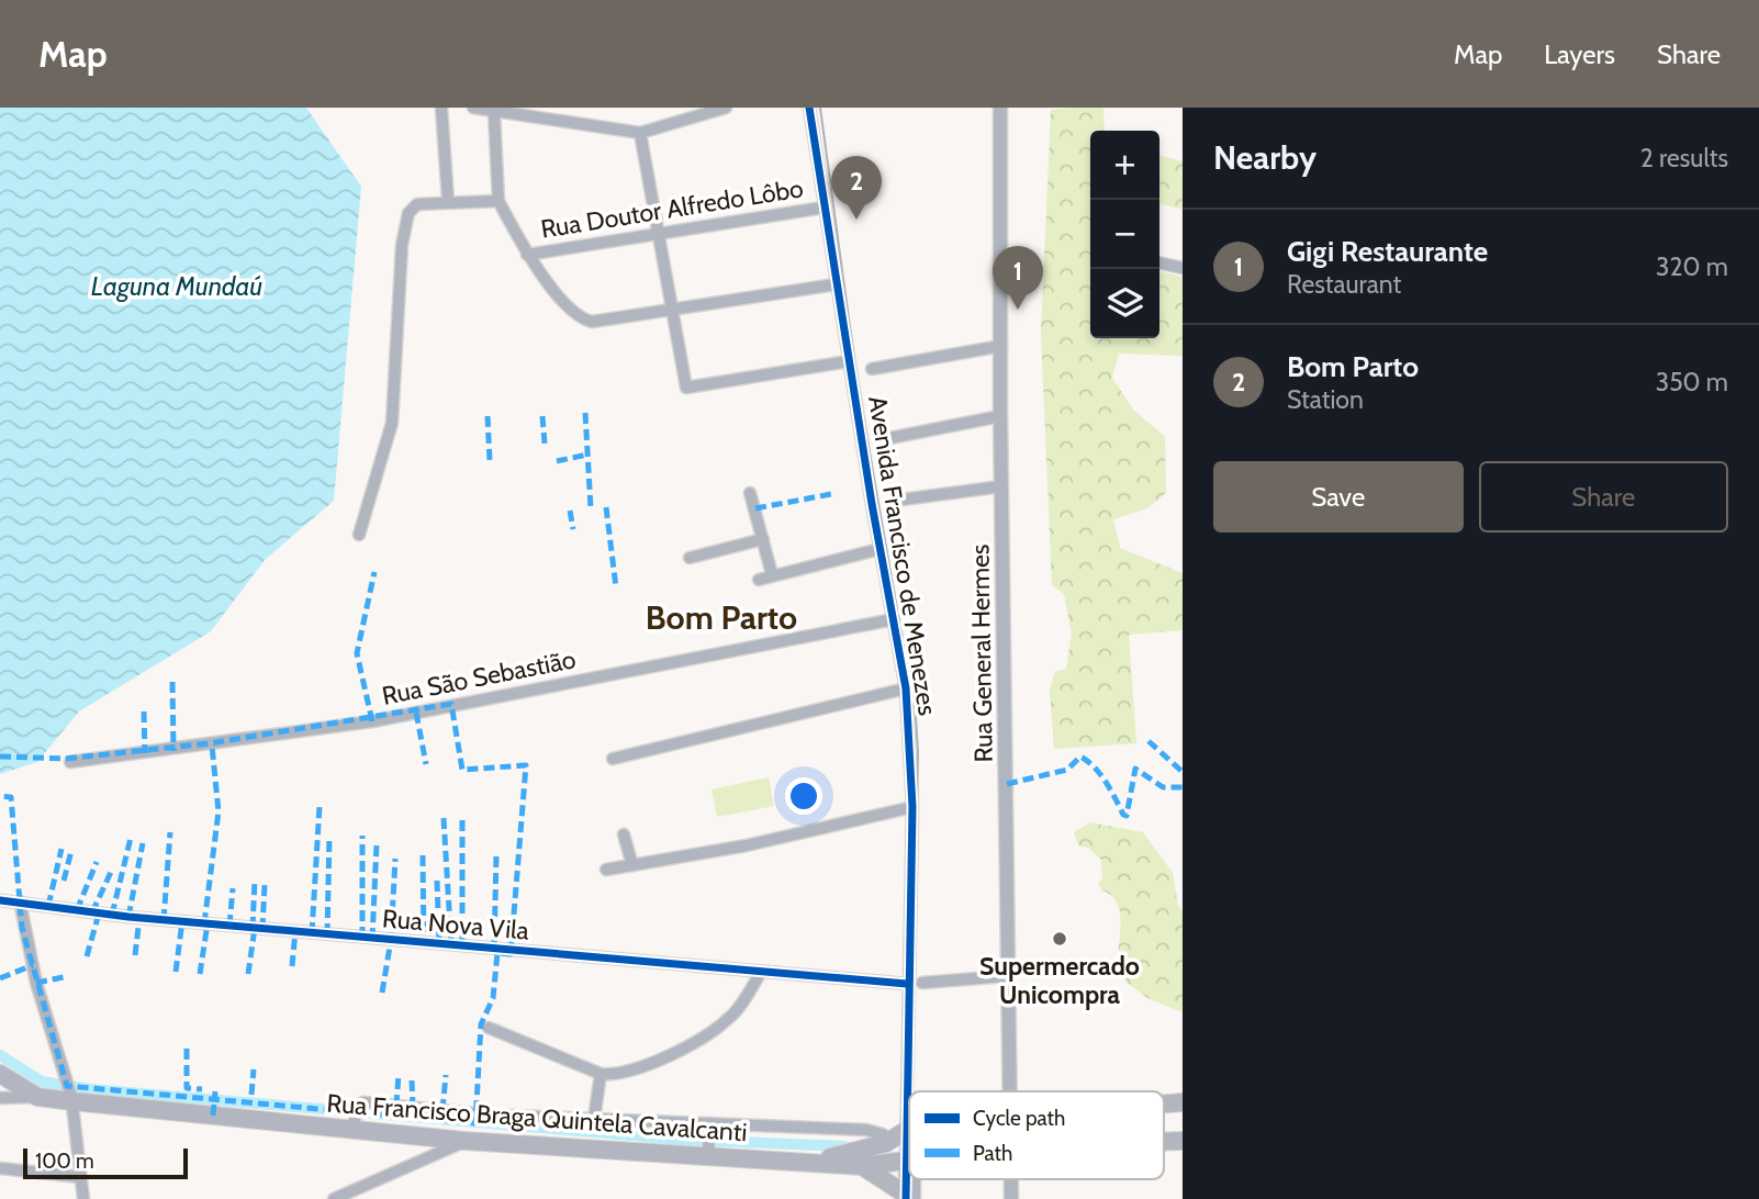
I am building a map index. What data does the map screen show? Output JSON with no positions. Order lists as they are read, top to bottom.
{
  "streets": {
    "main road": ["Rua Francisco Braga Quintela Cavalcanti"],
    "street": [
      "Rua Doutor Alfredo Lôbo",
      "Avenida Francisco de Menezes",
      "Rua General Hermes",
      "Rua São Sebastião",
      "Rua Nova Vila"
    ]
  },
  "crossings": [
    ["Rua Doutor Alfredo Lôbo", "Avenida Francisco de Menezes"],
    ["Avenida Francisco de Menezes", "Rua São Sebastião"],
    ["Avenida Francisco de Menezes", "Rua Nova Vila"]
  ],
  "districts": ["Bom Parto"],
  "water": ["Laguna Mundaú"],
  "places": ["Supermercado Unicompra"],
  "legend": ["Cycle path", "Path"],
  "scale_bar": "100 m",
  "page": {
    "header": "Map",
    "nav": ["Map", "Layers", "Share"],
    "heading": ["Nearby", "2 results"],
    "map_buttons": ["+", "−"],
    "pins": ["2", "1"],
    "list": [
      {
        "mark": "1",
        "name": "Gigi Restaurante",
        "note": "Restaurant",
        "value": "320 m"
      },
      {
        "mark": "2",
        "name": "Bom Parto",
        "note": "Station",
        "value": "350 m"
      }
    ],
    "buttons": ["Save", "Share"],
    "scale": "100 m"
  }
}
